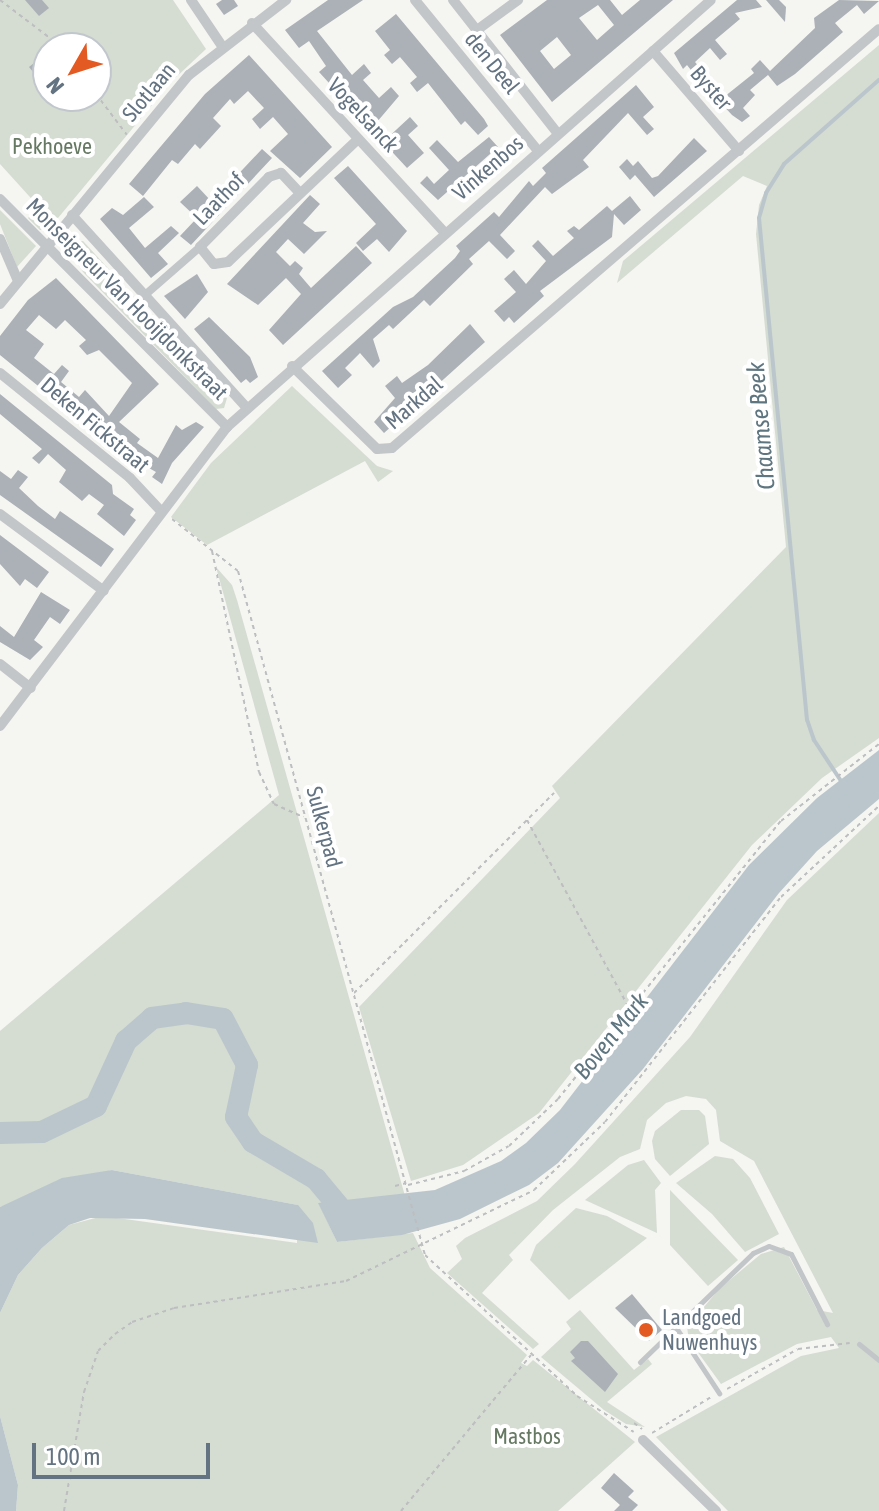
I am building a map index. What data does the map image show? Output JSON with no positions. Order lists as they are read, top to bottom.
{
  "streets": {
    "street": [
      "den Deel",
      "Byster",
      "Slotlaan",
      "Vogelsanck",
      "Vinkenbos",
      "Laathof",
      "Monseigneur Van Hooijdonkstraat",
      "Markdal",
      "Deken Fickstraat"
    ],
    "path": ["Sulkerpad"]
  },
  "crossings": [
    ["den Deel", "Vinkenbos"],
    ["Byster", "Vinkenbos"],
    ["Byster", "Markdal"],
    ["Slotlaan", "Vogelsanck"],
    ["Slotlaan", "Monseigneur Van Hooijdonkstraat"],
    ["Vogelsanck", "Vinkenbos"],
    ["Vogelsanck", "Laathof"],
    ["Vinkenbos", "Markdal"],
    ["Deken Fickstraat", "Sulkerpad"]
  ],
  "water": ["Chaamse Beek", "Boven Mark"],
  "parks": ["Pekhoeve", "Mastbos"],
  "places": ["Landgoed Nuwenhuys"],
  "scale_bar": "100 m",
  "north": "bottom left"
}
